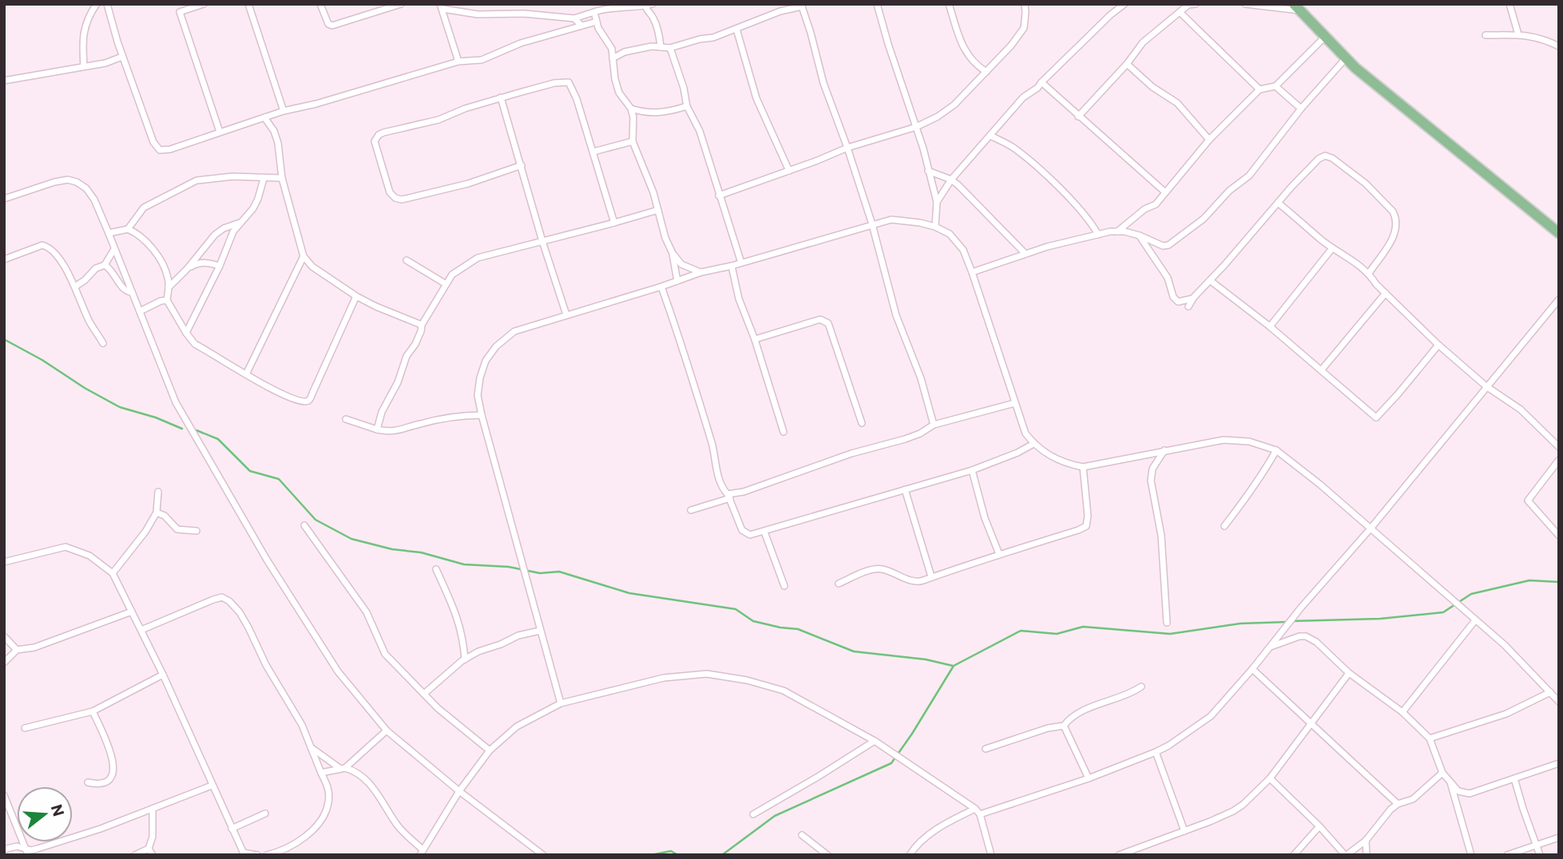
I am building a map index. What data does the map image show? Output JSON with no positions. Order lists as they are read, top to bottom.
{
  "north": "right"
}
